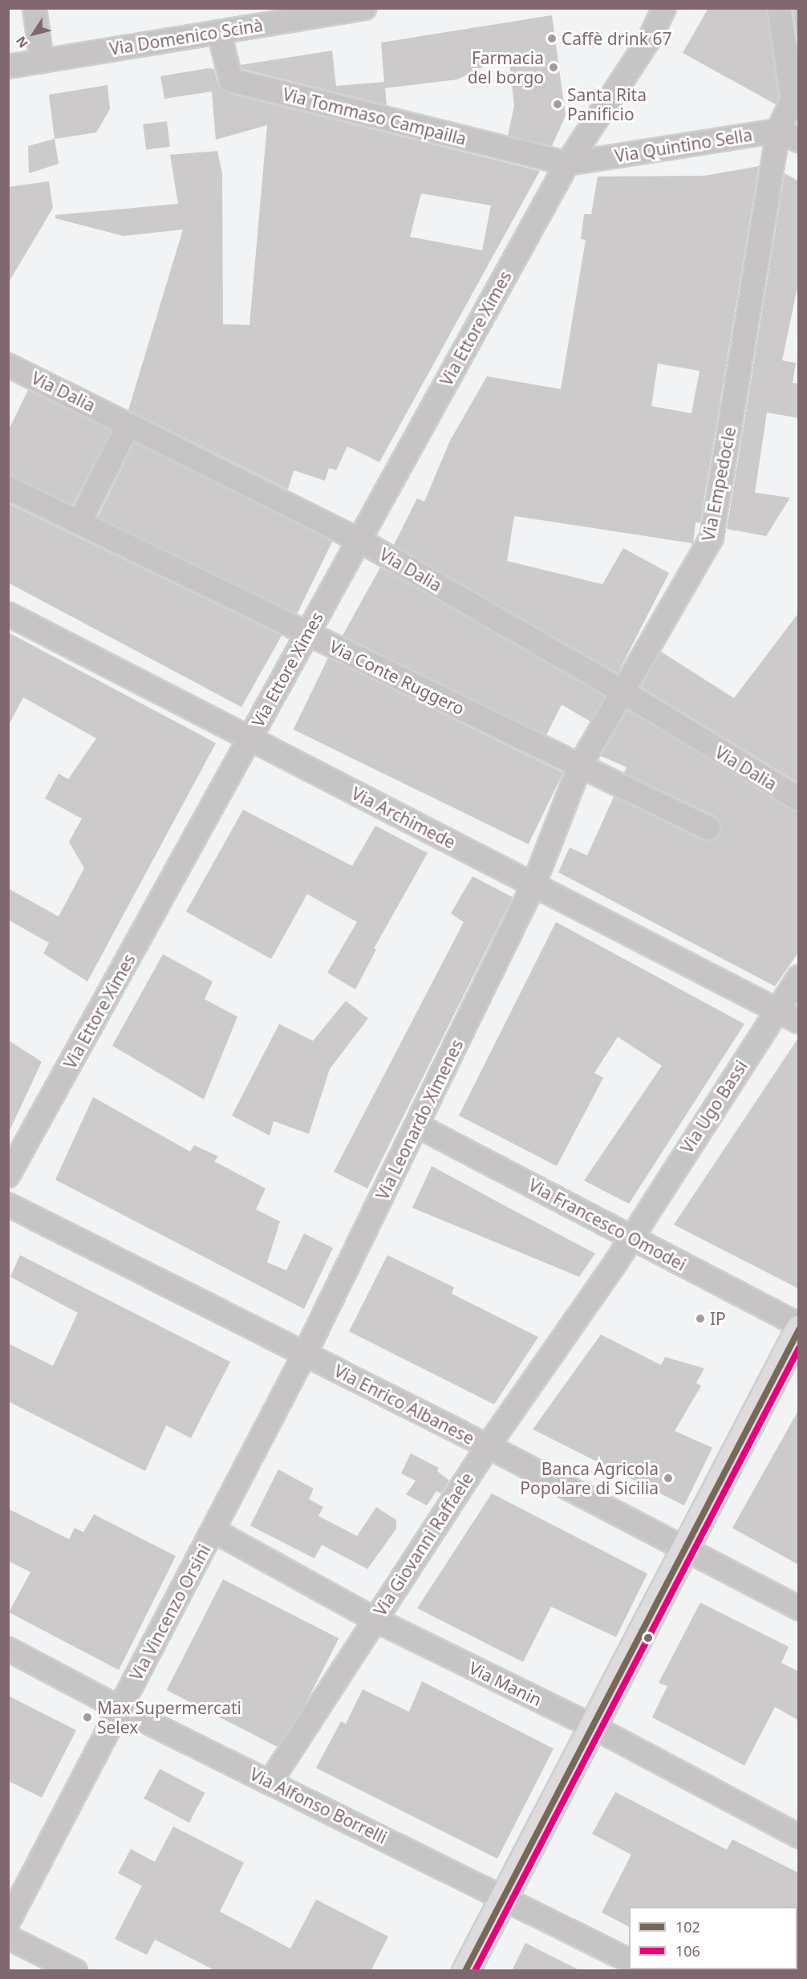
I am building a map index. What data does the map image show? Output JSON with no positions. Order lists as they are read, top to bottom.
{
  "streets": {
    "street": [
      "Via Domenico Scinà",
      "Via Tommaso Campailla",
      "Via Quintino Sella",
      "Via Ettore Ximes",
      "Via Dalia",
      "Via Empedocle",
      "Via Conte Ruggero",
      "Via Archimede",
      "Via Ugo Bassi",
      "Via Leonardo Ximenes",
      "Via Francesco Omodei",
      "Via Enrico Albanese",
      "Via Giovanni Raffaele",
      "Via Vincenzo Orsini",
      "Via Manin",
      "Via Alfonso Borrelli"
    ]
  },
  "crossings": [
    ["Via Domenico Scinà", "Via Tommaso Campailla"],
    ["Via Tommaso Campailla", "Via Quintino Sella"],
    ["Via Tommaso Campailla", "Via Ettore Ximes"],
    ["Via Quintino Sella", "Via Ettore Ximes"],
    ["Via Quintino Sella", "Via Empedocle"],
    ["Via Ettore Ximes", "Via Dalia"],
    ["Via Ettore Ximes", "Via Conte Ruggero"],
    ["Via Ettore Ximes", "Via Archimede"],
    ["Via Dalia", "Via Empedocle"],
    ["Via Empedocle", "Via Conte Ruggero"],
    ["Via Empedocle", "Via Archimede"],
    ["Via Empedocle", "Via Leonardo Ximenes"],
    ["Via Archimede", "Via Ugo Bassi"],
    ["Via Archimede", "Via Leonardo Ximenes"],
    ["Via Ugo Bassi", "Via Francesco Omodei"],
    ["Via Ugo Bassi", "Via Giovanni Raffaele"],
    ["Via Leonardo Ximenes", "Via Francesco Omodei"],
    ["Via Leonardo Ximenes", "Via Enrico Albanese"],
    ["Via Leonardo Ximenes", "Via Vincenzo Orsini"],
    ["Via Francesco Omodei", "Via Giovanni Raffaele"],
    ["Via Enrico Albanese", "Via Giovanni Raffaele"],
    ["Via Enrico Albanese", "Via Vincenzo Orsini"],
    ["Via Giovanni Raffaele", "Via Manin"],
    ["Via Giovanni Raffaele", "Via Alfonso Borrelli"],
    ["Via Vincenzo Orsini", "Via Manin"],
    ["Via Vincenzo Orsini", "Via Alfonso Borrelli"]
  ],
  "places": [
    "Caffè drink 67",
    "Farmacia del borgo",
    "Santa Rita Panificio",
    "IP",
    "Banca Agricola Popolare di Sicilia",
    "Max Supermercati Selex"
  ],
  "lines": ["transit line 102", "transit line 106"],
  "legend": ["102", "106"],
  "north": "bottom left"
}
